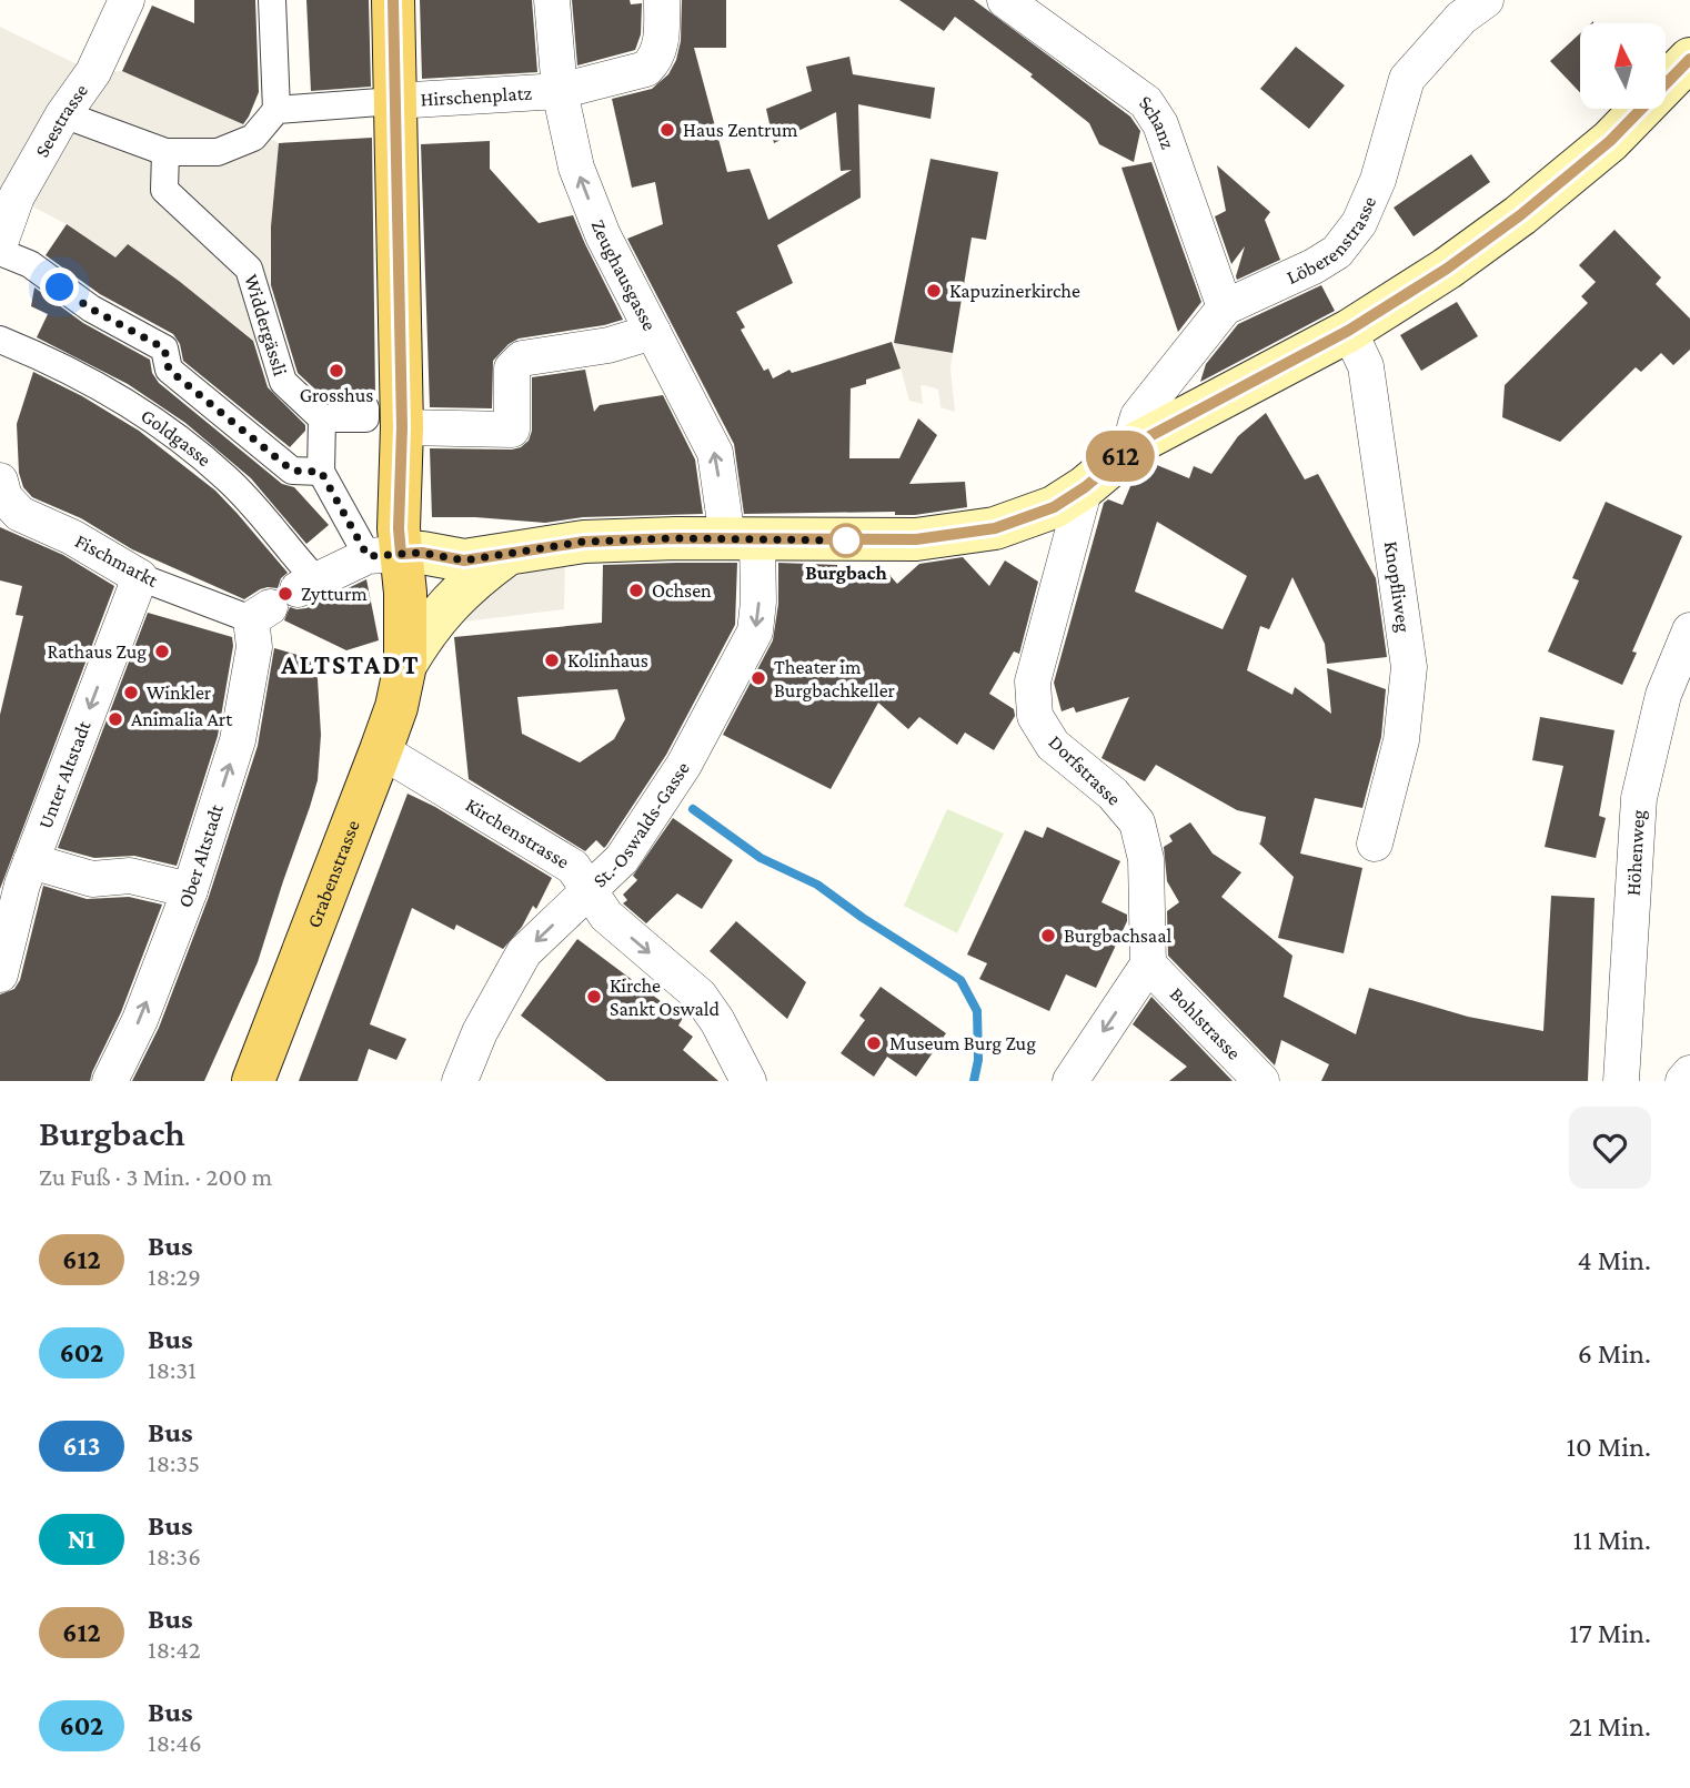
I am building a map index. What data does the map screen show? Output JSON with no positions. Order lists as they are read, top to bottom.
{
  "streets": {
    "main road": ["Grabenstrasse"],
    "street": [
      "Hirschenplatz",
      "Seestrasse",
      "Schanz",
      "Löberenstrasse",
      "Zeughausgasse",
      "Widdergässli",
      "Goldgasse",
      "Fischmarkt",
      "Knopfliweg",
      "Dorfstrasse",
      "Unter Altstadt",
      "St.-Oswalds-Gasse",
      "Kirchenstrasse",
      "Höhenweg",
      "Ober Altstadt",
      "Bohlstrasse"
    ]
  },
  "crossings": [
    ["Hirschenplatz", "Zeughausgasse"],
    ["Hirschenplatz", "Grabenstrasse"],
    ["Schanz", "Löberenstrasse"],
    ["Zeughausgasse", "St.-Oswalds-Gasse"],
    ["Goldgasse", "Fischmarkt"],
    ["Goldgasse", "Ober Altstadt"],
    ["Fischmarkt", "Unter Altstadt"],
    ["Fischmarkt", "Ober Altstadt"],
    ["Dorfstrasse", "Bohlstrasse"],
    ["St.-Oswalds-Gasse", "Kirchenstrasse"],
    ["Kirchenstrasse", "Grabenstrasse"]
  ],
  "one_way": [
    "Zeughausgasse",
    "Unter Altstadt",
    "St.-Oswalds-Gasse",
    "Kirchenstrasse",
    "Ober Altstadt"
  ],
  "districts": ["ALTSTADT"],
  "places": [
    "Haus Zentrum",
    "Kapuzinerkirche",
    "Grosshus",
    "Burgbach",
    "Ochsen",
    "Zytturm",
    "Rathaus Zug",
    "Kolinhaus",
    "Theater im Burgbachkeller",
    "Winkler",
    "Animalia Art",
    "Burgbachsaal",
    "Kirche Sankt Oswald",
    "Museum Burg Zug"
  ],
  "lines": ["bus line 612"],
  "north": "top",
  "page": {
    "on_map": "612",
    "heading": ["Burgbach", "Zu Fuß · 3 Min. · 200 m"],
    "list": [
      {
        "mark": "612",
        "name": "Bus",
        "note": "18:29",
        "value": "4 Min."
      },
      {
        "mark": "602",
        "name": "Bus",
        "note": "18:31",
        "value": "6 Min."
      },
      {
        "mark": "613",
        "name": "Bus",
        "note": "18:35",
        "value": "10 Min."
      },
      {
        "mark": "N1",
        "name": "Bus",
        "note": "18:36",
        "value": "11 Min."
      },
      {
        "mark": "612",
        "name": "Bus",
        "note": "18:42",
        "value": "17 Min."
      },
      {
        "mark": "602",
        "name": "Bus",
        "note": "18:46",
        "value": "21 Min."
      }
    ]
  }
}
